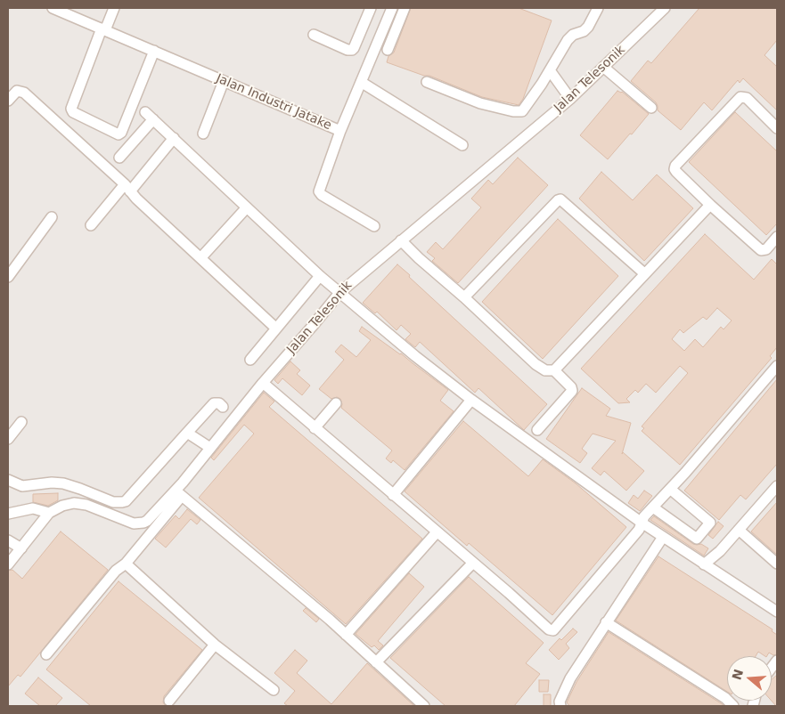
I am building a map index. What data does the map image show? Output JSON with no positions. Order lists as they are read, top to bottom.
{
  "streets": {
    "street": ["Jalan Telesonik", "Jalan Industri Jatake"]
  },
  "north": "left"
}
